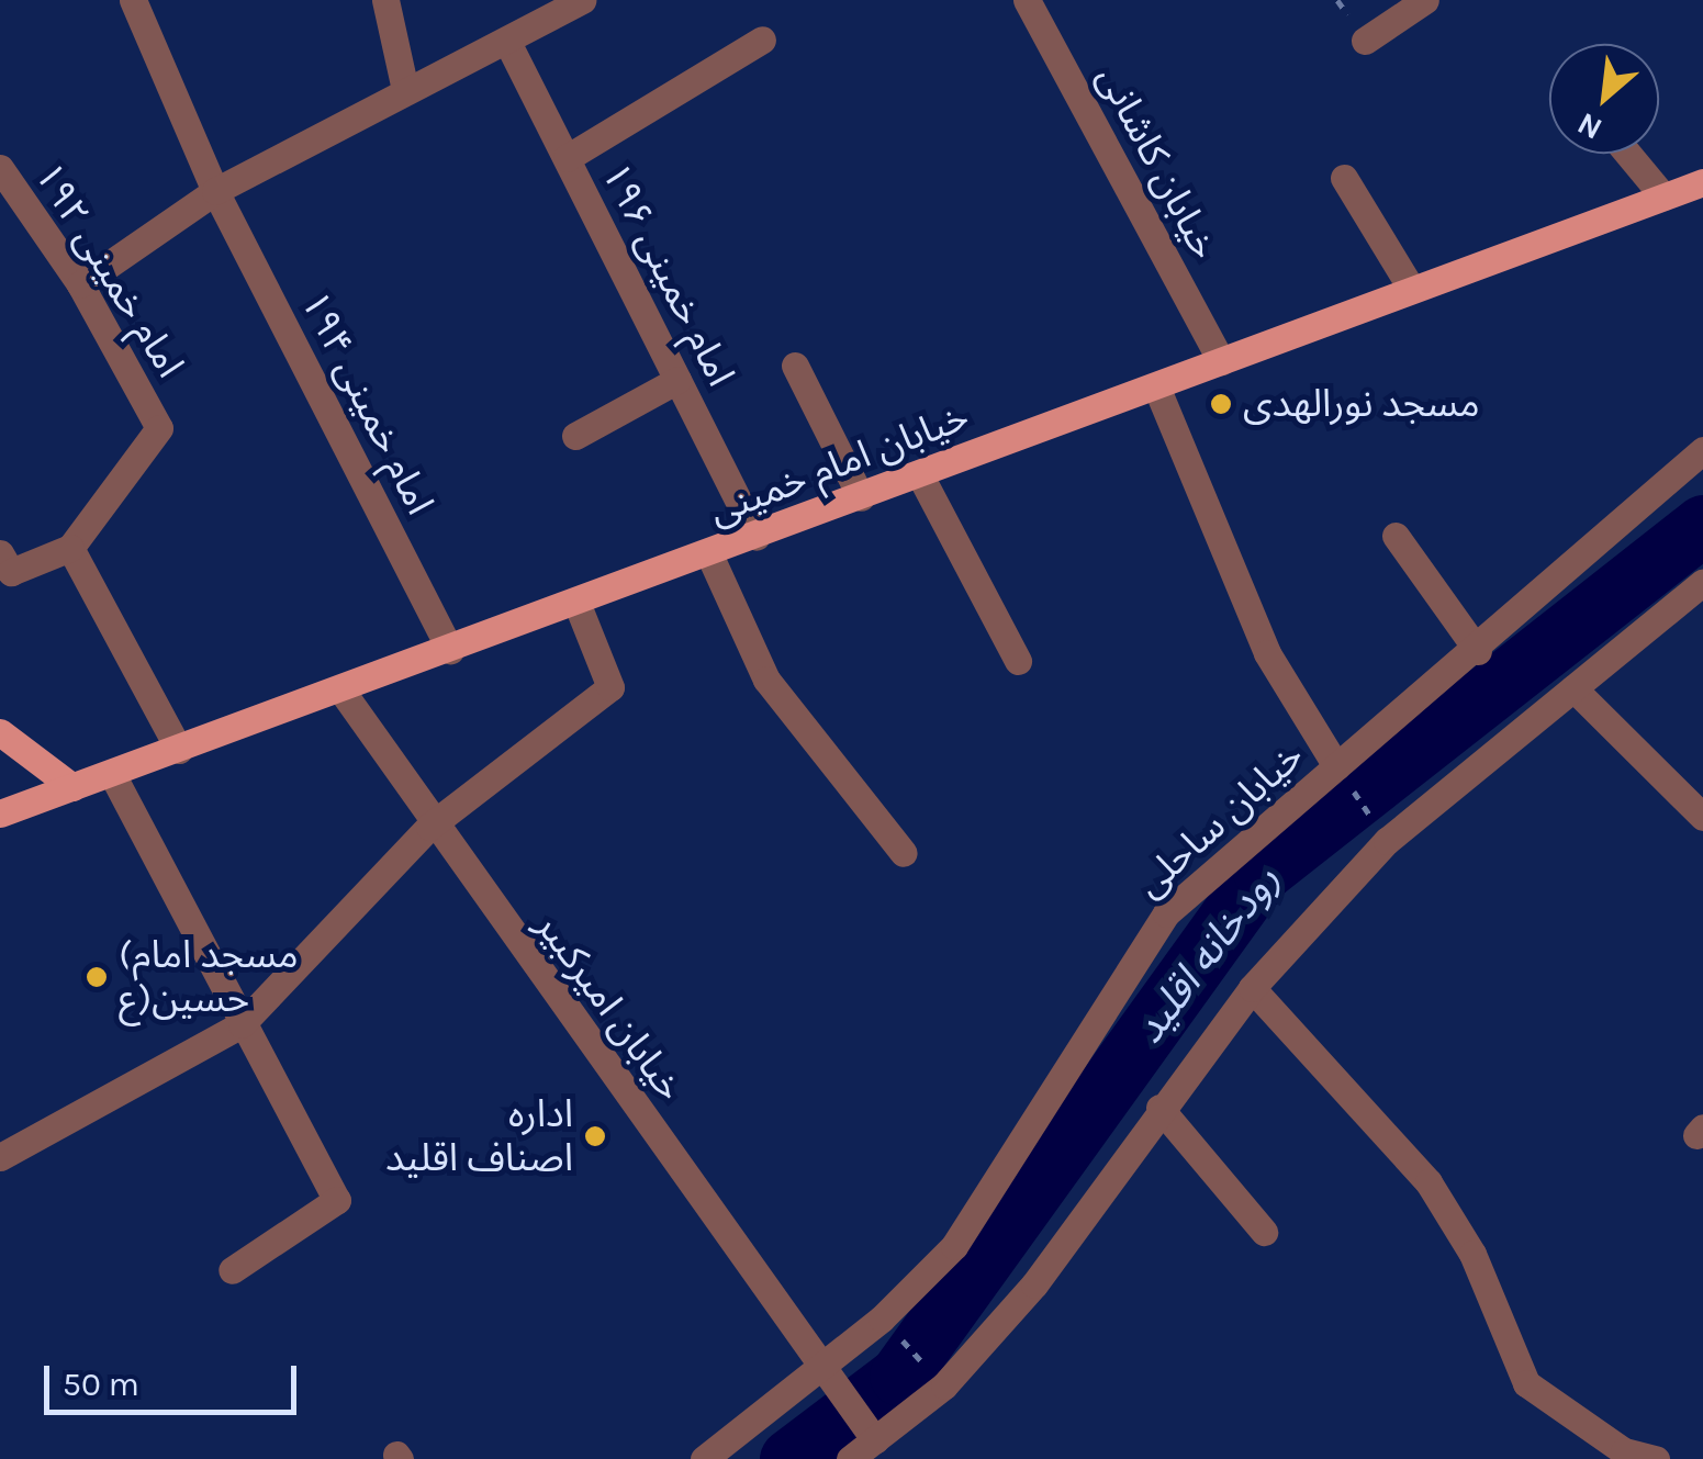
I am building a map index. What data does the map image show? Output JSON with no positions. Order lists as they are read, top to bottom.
{
  "streets": {
    "main road": ["خیابان امام خمینی"],
    "street": [
      "خیابان کاشانی",
      "امام خمینی ۱۹۲",
      "امام خمینی ۱۹۶",
      "امام خمینی ۱۹۴",
      "خیابان ساحلی",
      "خیابان امیرکبیر"
    ]
  },
  "crossings": [
    ["خیابان کاشانی", "خیابان امام خمینی"],
    ["امام خمینی ۱۹۶", "خیابان امام خمینی"],
    ["امام خمینی ۱۹۴", "خیابان امام خمینی"],
    ["خیابان امام خمینی", "خیابان امیرکبیر"],
    ["خیابان ساحلی", "خیابان امیرکبیر"]
  ],
  "water": ["رودخانه اقلید"],
  "places": ["مسجد نورالهدی", "(مسجد امام حسین(ع", "اداره اصناف اقلید"],
  "scale_bar": "50 m",
  "north": "bottom left"
}
